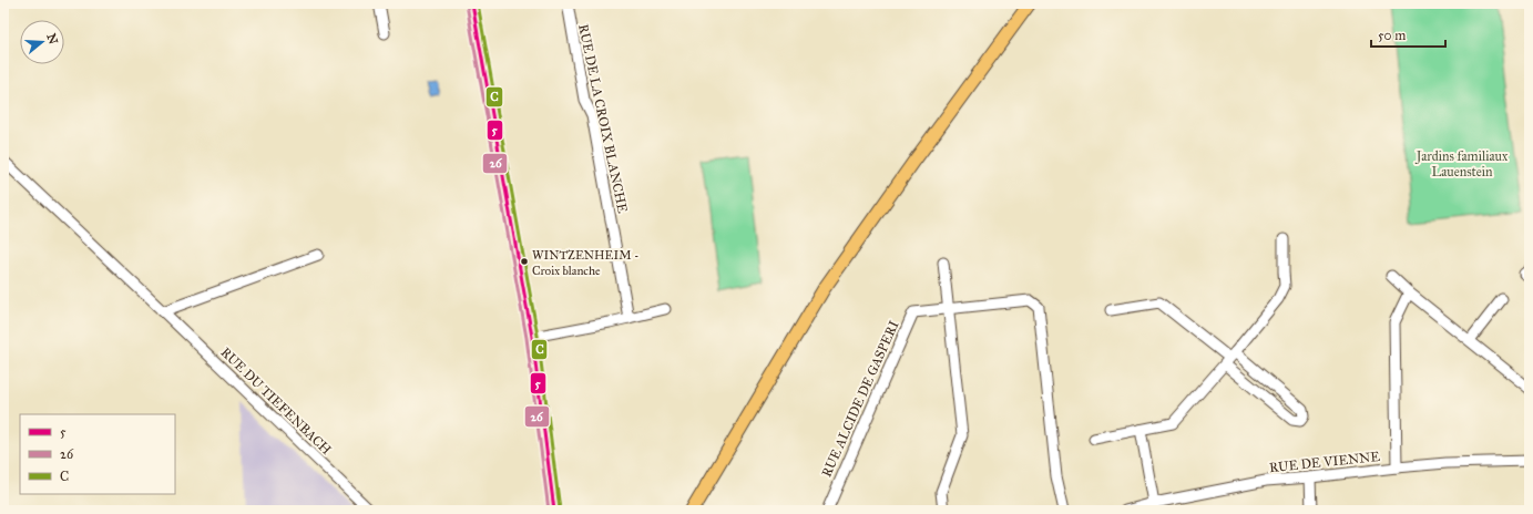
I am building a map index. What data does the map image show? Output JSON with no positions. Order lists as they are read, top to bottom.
{
  "streets": {
    "street": [
      "RUE DE LA CROIX BLANCHE",
      "RUE ALCIDE DE GASPERI",
      "RUE DU TIEFENBACH",
      "RUE DE VIENNE"
    ]
  },
  "parks": ["Jardins familiaux Lauenstein"],
  "places": ["WINTZENHEIM - Croix blanche"],
  "lines": ["transit line 5", "transit line C", "transit line 26"],
  "legend": ["5", "26", "C"],
  "scale_bar": "50 m",
  "north": "right"
}
